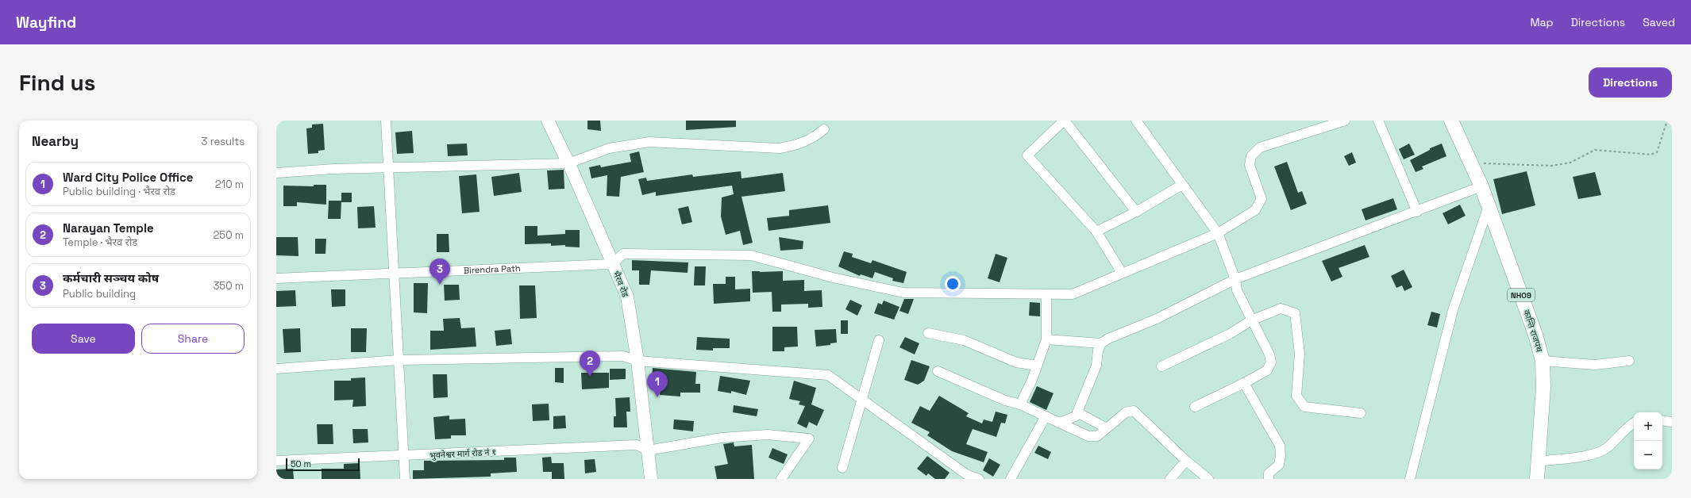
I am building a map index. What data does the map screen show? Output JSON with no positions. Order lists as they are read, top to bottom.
{
  "streets": {
    "main road": ["भैरव रोड", "NH09", "कान्ति राजपथ"],
    "street": ["Birendra Path", "भुवनेश्वर मार्ग रोड नं १"]
  },
  "crossings": [
    ["Birendra Path", "भैरव रोड"],
    ["भैरव रोड", "भुवनेश्वर मार्ग रोड नं १"]
  ],
  "scale_bar": "50 m",
  "page": {
    "header": "Wayfind",
    "nav": ["Map", "Directions", "Saved"],
    "buttons": [
      "Directions",
      ["Save", "Share"]
    ],
    "title": "Find us",
    "heading": ["Nearby", "3 results"],
    "list": [
      {
        "mark": "1",
        "name": "Ward City Police Office",
        "note": "Public building · भैरव रोड",
        "value": "210 m"
      },
      {
        "mark": "2",
        "name": "Narayan Temple",
        "note": "Temple · भैरव रोड",
        "value": "250 m"
      },
      {
        "mark": "3",
        "name": "कर्मचारी सञ्चय कोष",
        "note": "Public building",
        "value": "350 m"
      }
    ],
    "pins": ["3", "2", "1"],
    "map_buttons": ["+", "−"],
    "scale": "50 m"
  }
}
